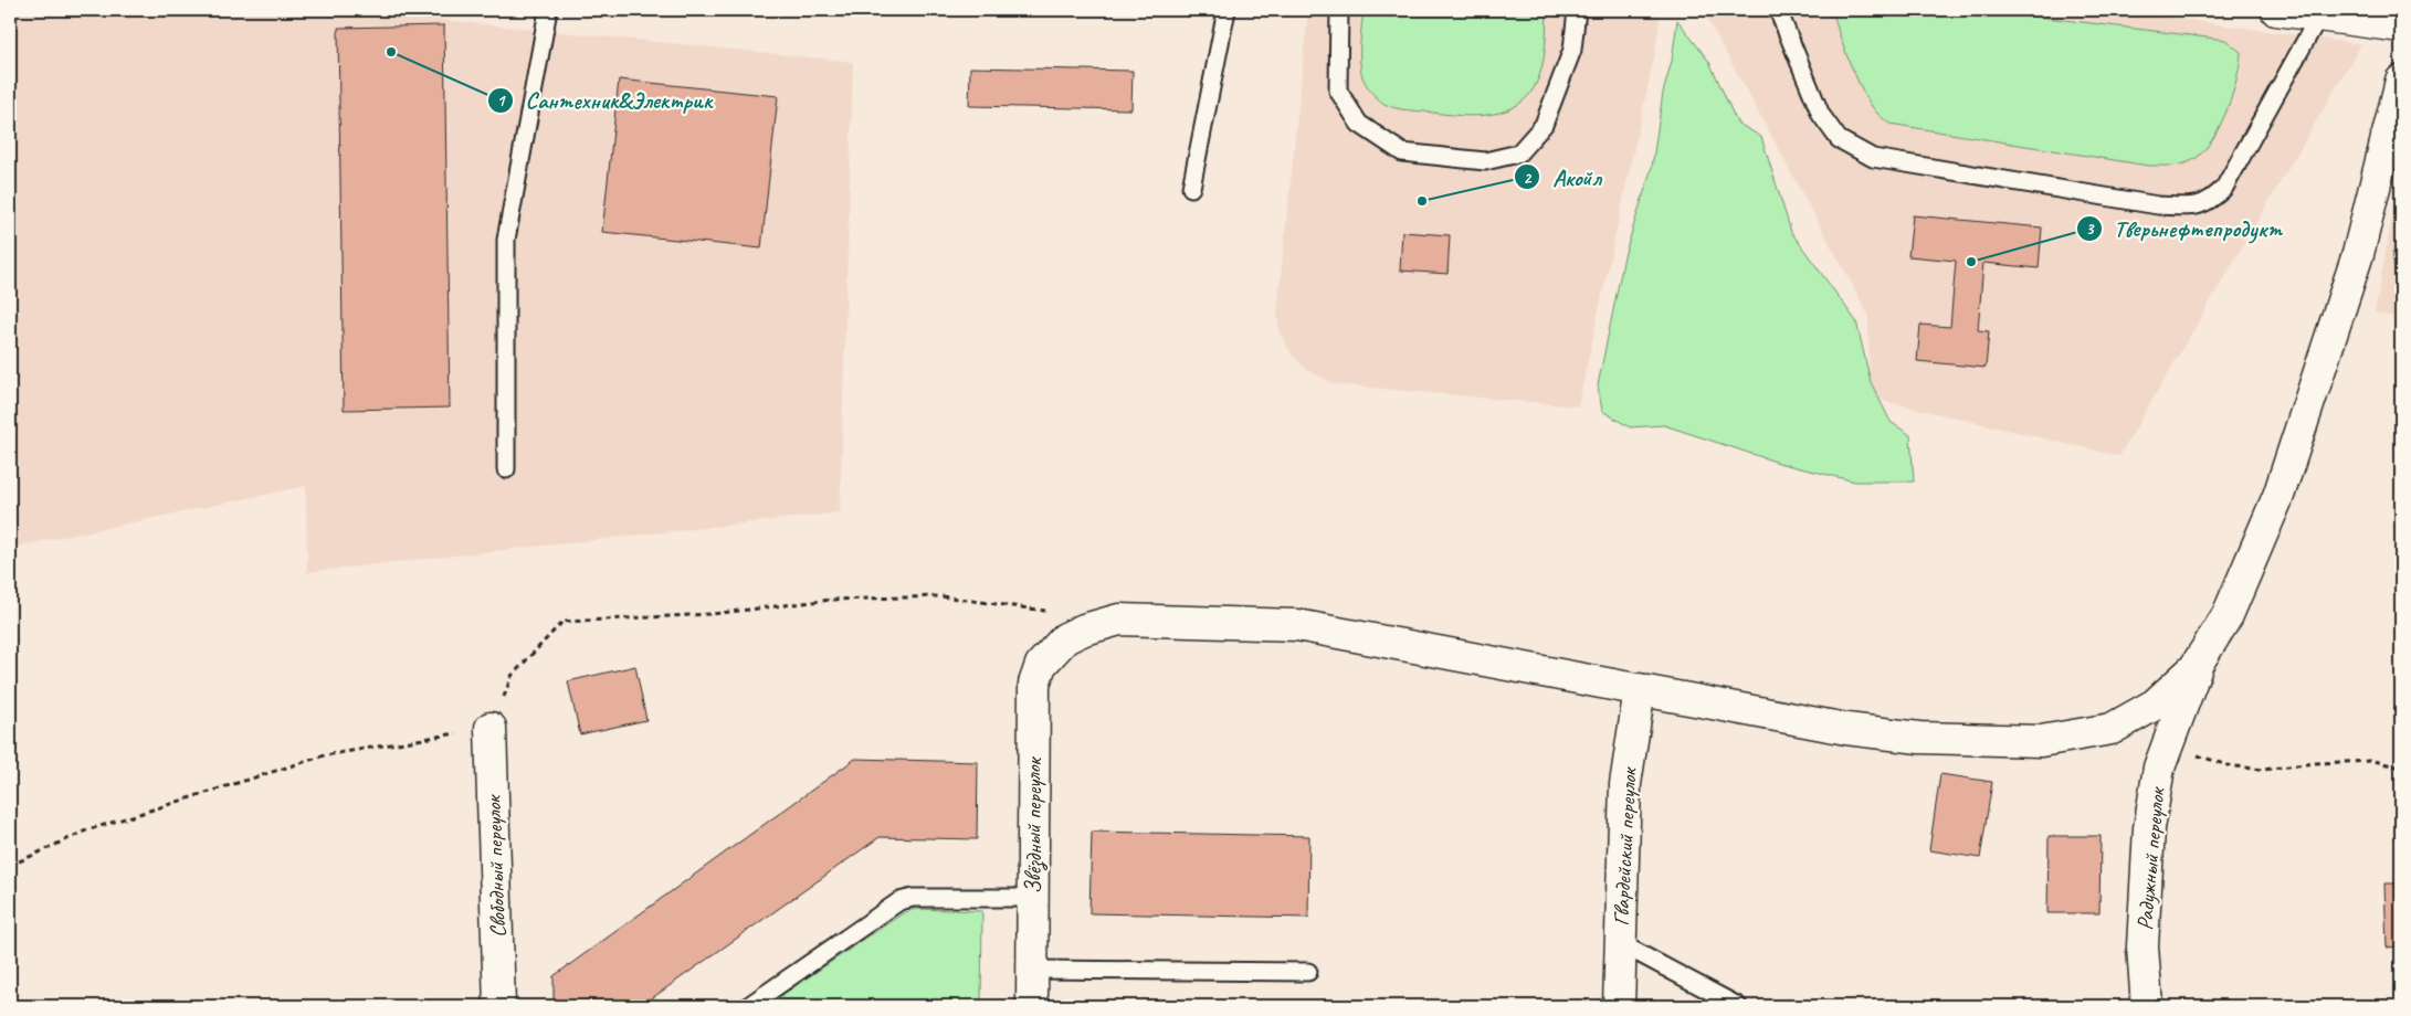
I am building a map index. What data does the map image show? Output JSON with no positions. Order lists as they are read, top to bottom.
{
  "streets": {
    "street": [
      "Звёздный переулок",
      "Гвардейский переулок",
      "Радужный переулок",
      "Свободный переулок"
    ]
  },
  "crossings": [
    ["Звёздный переулок", "Гвардейский переулок"],
    ["Звёздный переулок", "Радужный переулок"]
  ],
  "places": ["Сантехник&Электрик", "Акойл", "Тверьнефтепродукт"]
}
